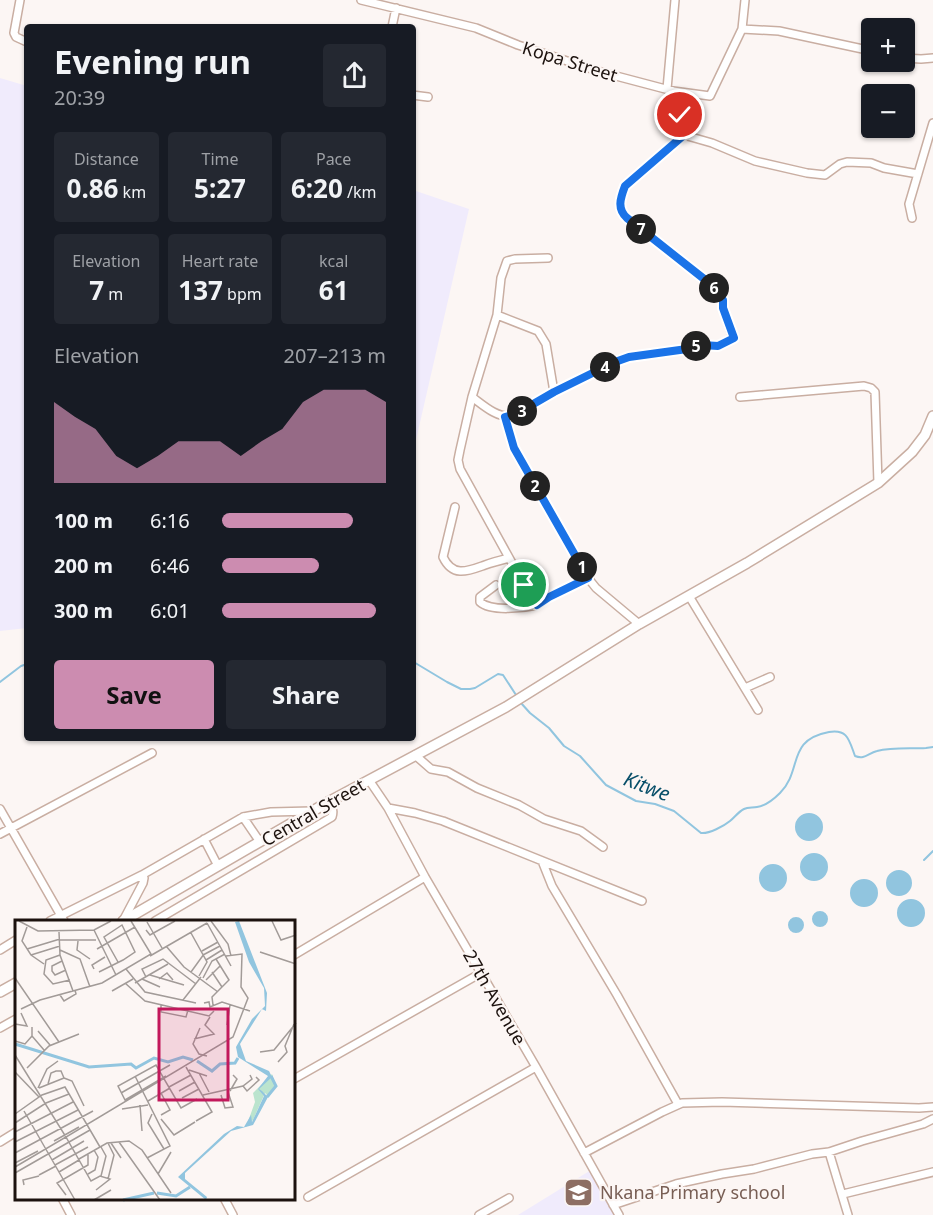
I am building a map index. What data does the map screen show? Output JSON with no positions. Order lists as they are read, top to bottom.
{
  "streets": {
    "street": ["Kopa Street", "Central Street", "27th Avenue"]
  },
  "crossings": [
    ["Central Street", "27th Avenue"]
  ],
  "water": ["Kitwe"],
  "places": {
    "school or university": ["Nkana Primary school"]
  },
  "page": {
    "map_buttons": ["+", "−"],
    "heading": ["Evening run", "20:39"],
    "stats": [
      ["Distance", "0.86 km"],
      ["Time", "5:27"],
      ["Pace", "6:20 /km"],
      ["Elevation", "7 m"],
      ["Heart rate", "137 bpm"],
      ["kcal", "61"]
    ],
    "pins": [
      "7",
      "6",
      "5",
      "4",
      "3",
      "2",
      "1"
    ],
    "chart": ["Elevation", "207–213 m"],
    "list": [
      {
        "name": "100 m",
        "note": "6:16"
      },
      {
        "name": "200 m",
        "note": "6:46"
      },
      {
        "name": "300 m",
        "note": "6:01"
      }
    ],
    "buttons": ["Save", "Share"]
  }
}
